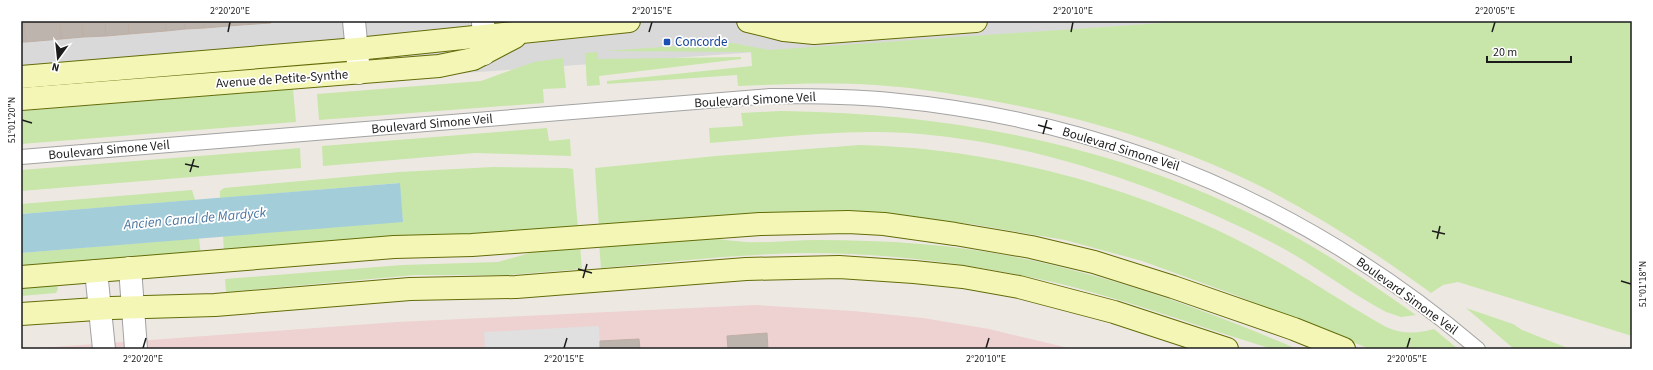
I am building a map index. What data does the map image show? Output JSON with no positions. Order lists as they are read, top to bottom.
{
  "streets": {
    "street": ["Avenue de Petite-Synthe"],
    "lane": ["Boulevard Simone Veil"]
  },
  "water": ["Ancien Canal de Mardyck"],
  "places": {
    "transit": ["Concorde"]
  },
  "scale_bar": "20 m",
  "north": "bottom",
  "coordinates": [
    "2°20'20\"E",
    "2°20'15\"E",
    "2°20'10\"E",
    "2°20'05\"E",
    "51°01'20\"N",
    "51°01'18\"N"
  ]
}
